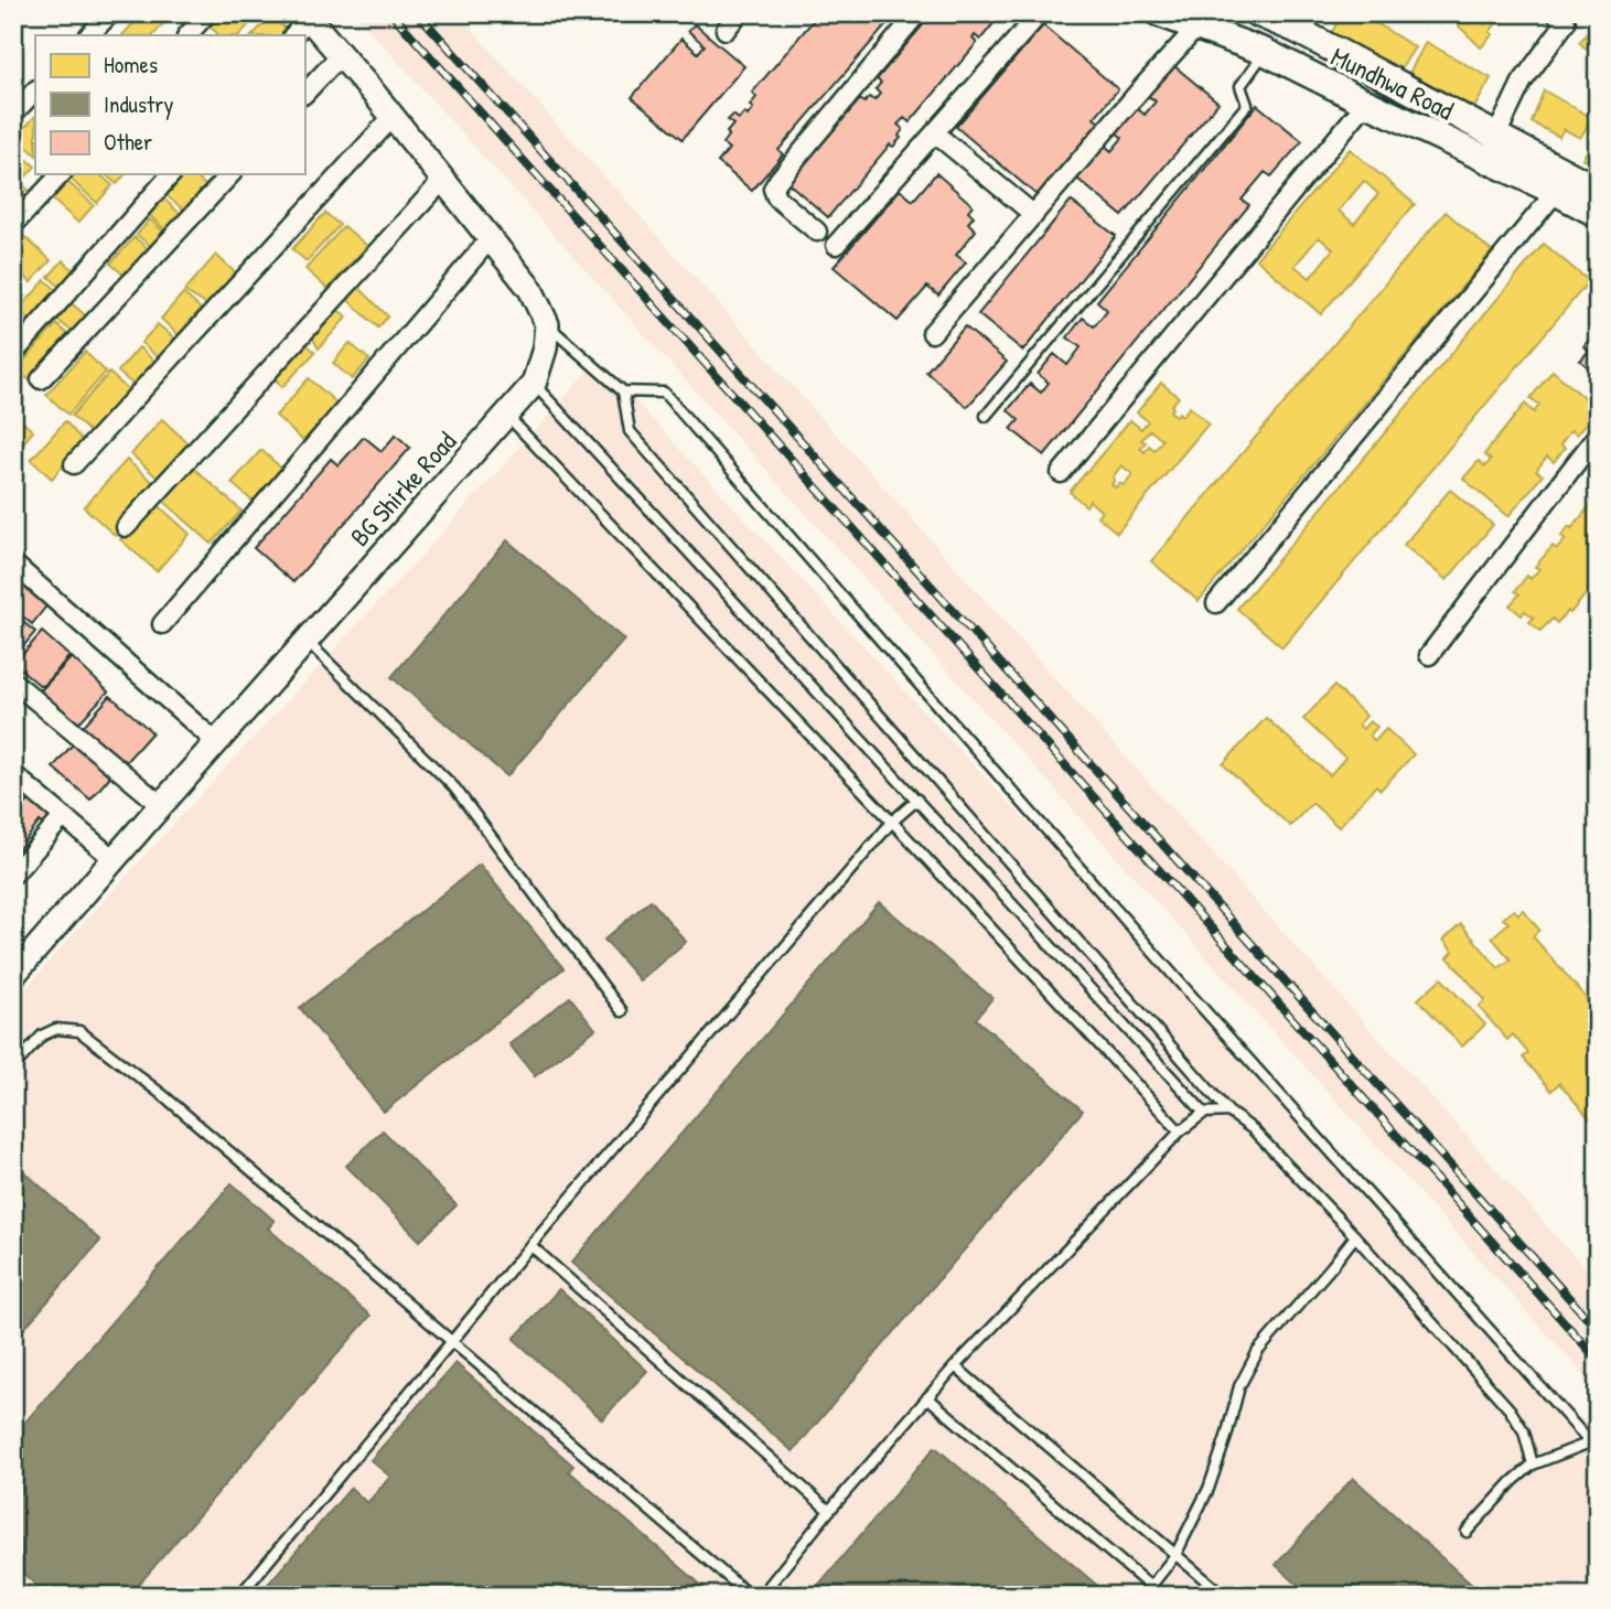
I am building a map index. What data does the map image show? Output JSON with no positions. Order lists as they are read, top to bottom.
{
  "streets": {
    "main road": ["Mundhwa Road"],
    "street": ["BG Shirke Road"]
  },
  "legend": ["Homes", "Industry", "Other"]
}
